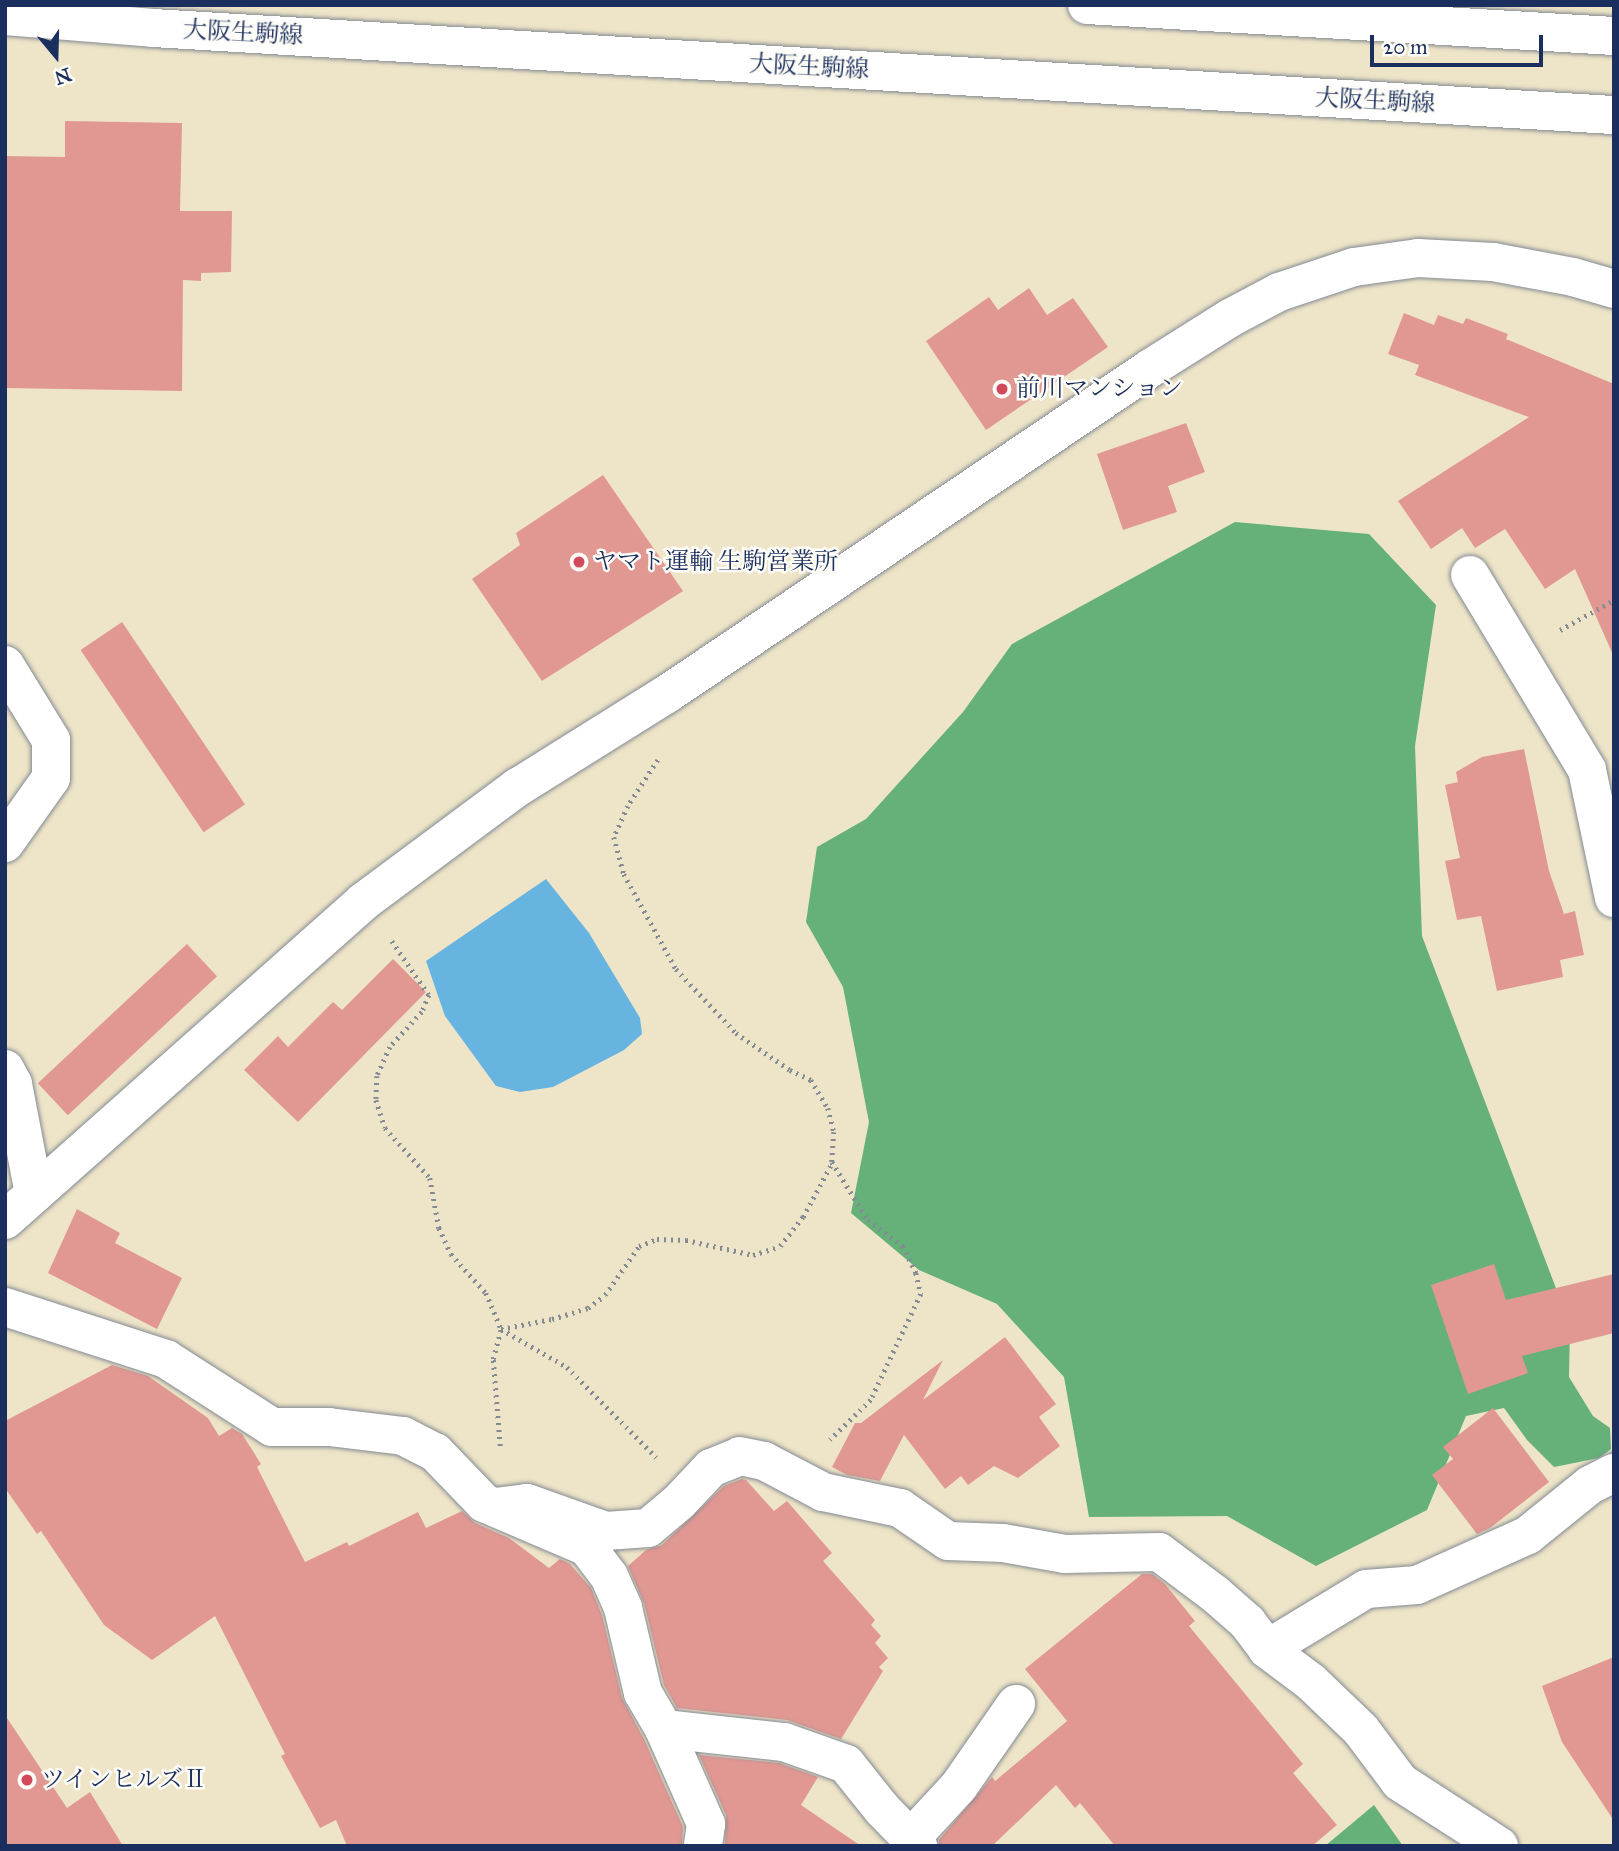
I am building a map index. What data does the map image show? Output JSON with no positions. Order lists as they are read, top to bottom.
{
  "streets": {
    "street": ["大阪生駒線"]
  },
  "places": ["前川マンション", "ヤマト運輸 生駒営業所", "ツインヒルズⅡ"],
  "scale_bar": "20 m",
  "north": "bottom"
}
